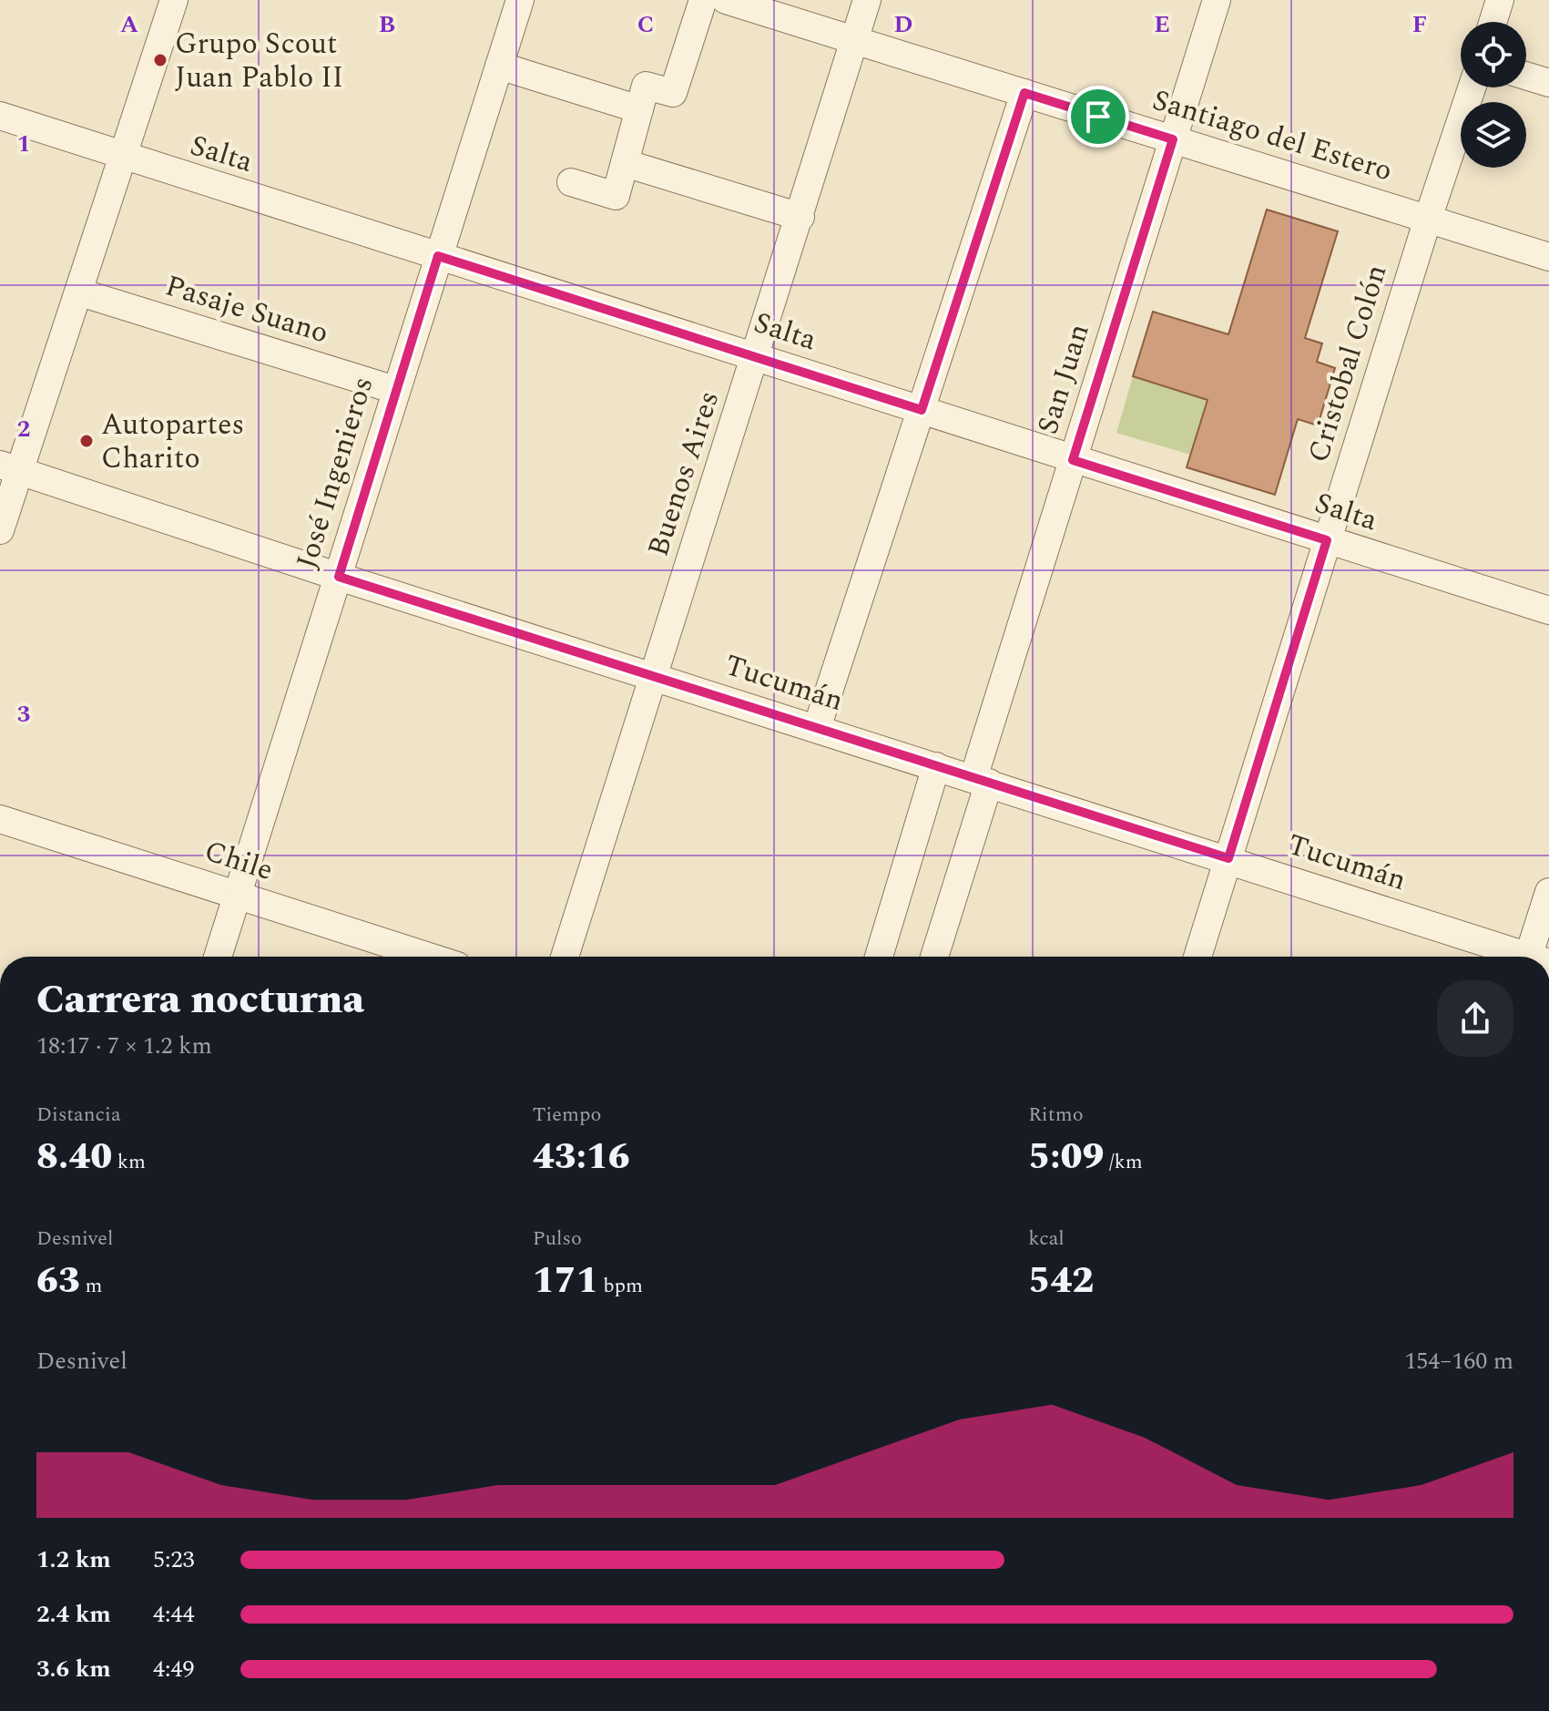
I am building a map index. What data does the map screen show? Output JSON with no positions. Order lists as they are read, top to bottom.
{
  "streets": {
    "street": [
      "Santiago del Estero",
      "Salta",
      "Pasaje Suano",
      "Cristobal Colón",
      "San Juan",
      "José Ingenieros",
      "Buenos Aires",
      "Tucumán",
      "Chile"
    ]
  },
  "crossings": [
    ["Santiago del Estero", "Cristobal Colón"],
    ["Santiago del Estero", "San Juan"],
    ["Santiago del Estero", "Buenos Aires"],
    ["Salta", "Cristobal Colón"],
    ["Salta", "San Juan"],
    ["Salta", "José Ingenieros"],
    ["Salta", "Buenos Aires"],
    ["Pasaje Suano", "José Ingenieros"],
    ["Cristobal Colón", "Tucumán"],
    ["San Juan", "Tucumán"],
    ["José Ingenieros", "Tucumán"],
    ["José Ingenieros", "Chile"],
    ["Buenos Aires", "Tucumán"]
  ],
  "places": ["Grupo Scout Juan Pablo II", "Autopartes Charito"],
  "page": {
    "heading": ["Carrera nocturna", "18:17 · 7 × 1.2 km"],
    "stats": [
      ["Distancia", "8.40 km"],
      ["Tiempo", "43:16"],
      ["Ritmo", "5:09 /km"],
      ["Desnivel", "63 m"],
      ["Pulso", "171 bpm"],
      ["kcal", "542"]
    ],
    "chart": ["Desnivel", "154–160 m"],
    "list": [
      {
        "name": "1.2 km",
        "note": "5:23"
      },
      {
        "name": "2.4 km",
        "note": "4:44"
      },
      {
        "name": "3.6 km",
        "note": "4:49"
      }
    ]
  },
  "grid": {
    "columns": [
      "A",
      "B",
      "C",
      "D",
      "E",
      "F"
    ],
    "rows": ["1", "2", "3"]
  }
}
